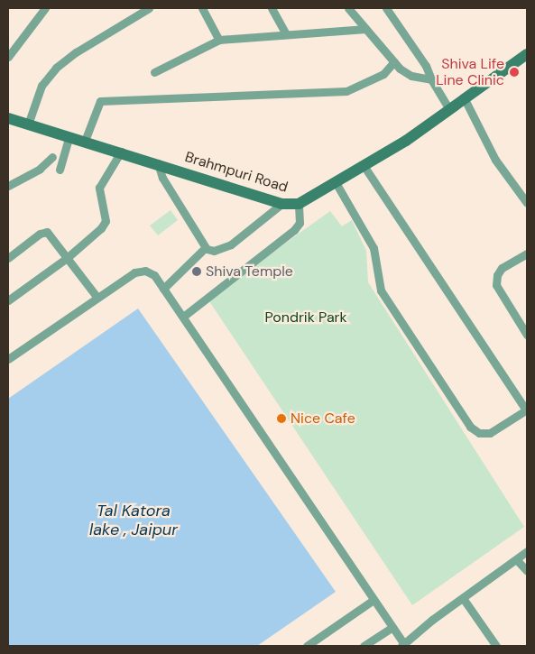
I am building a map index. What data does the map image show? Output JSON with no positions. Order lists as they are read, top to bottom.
{
  "streets": {
    "street": ["Brahmpuri Road"]
  },
  "water": ["Tal Katora lake , Jaipur"],
  "parks": ["Pondrik Park"],
  "places": ["Shiva Life Line Clinic", "Shiva Temple", "Nice Cafe"]
}
